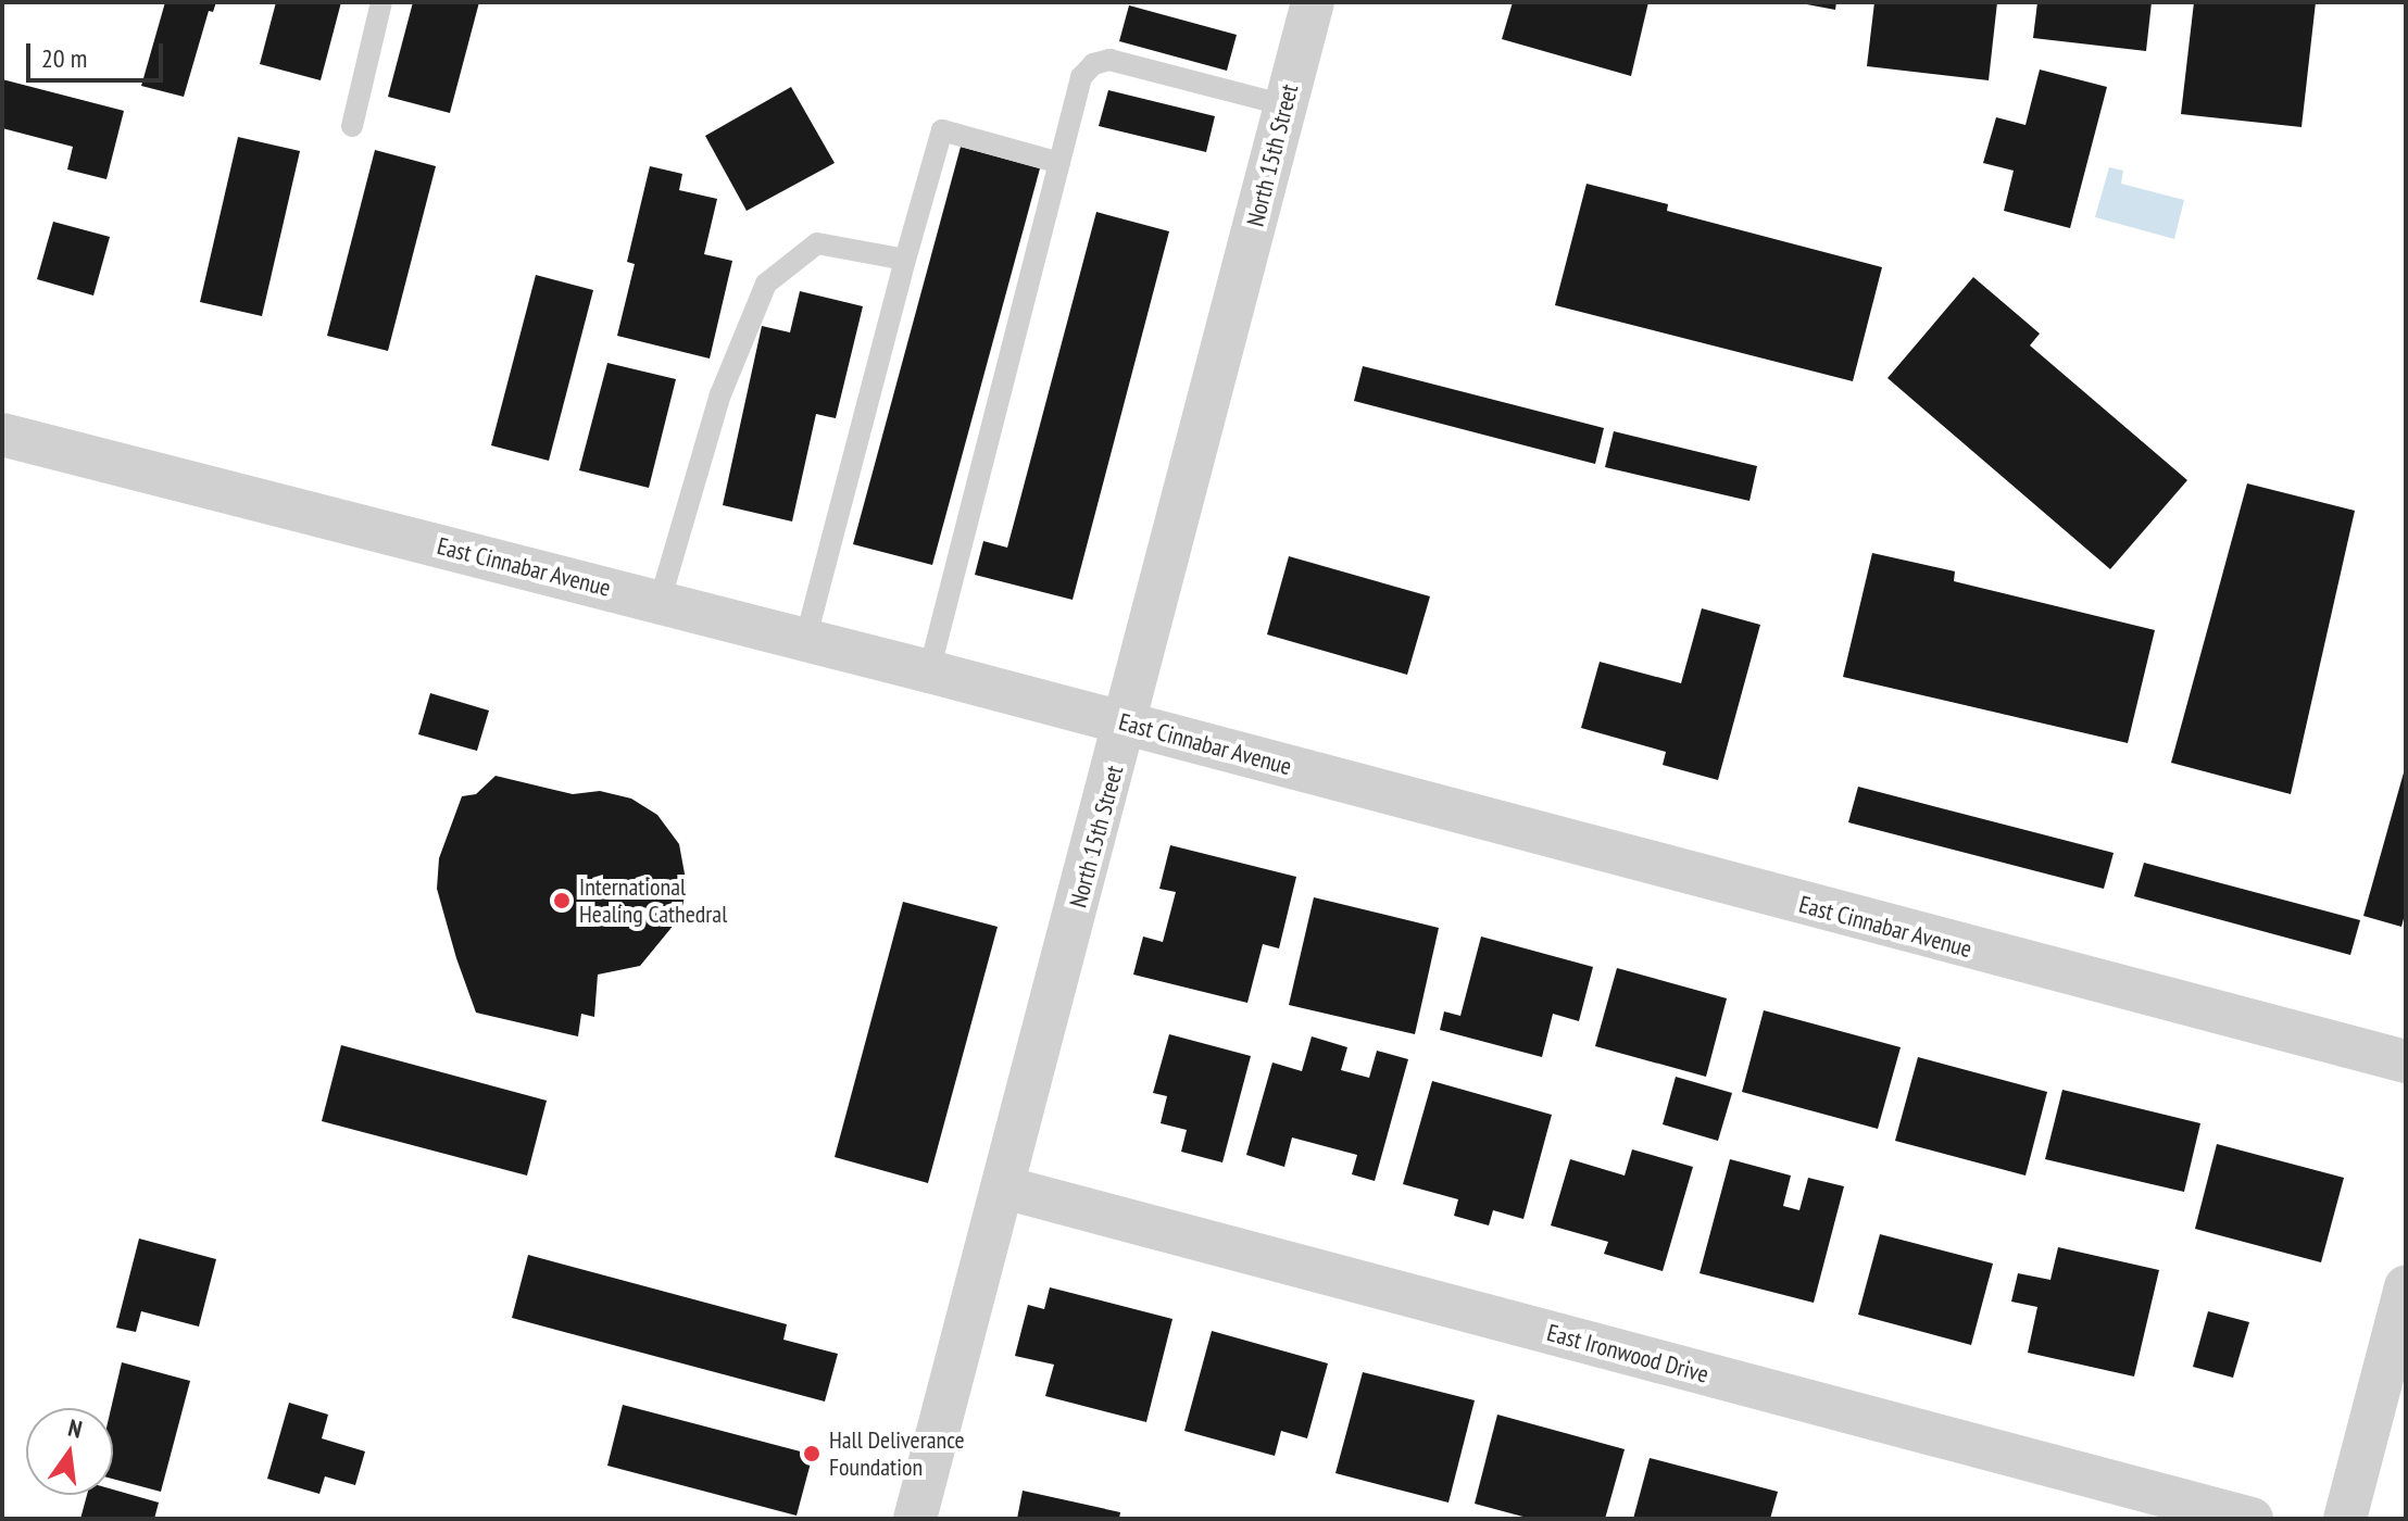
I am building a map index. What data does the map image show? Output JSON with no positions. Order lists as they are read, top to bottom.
{
  "streets": {
    "street": ["North 15th Street", "East Cinnabar Avenue", "East Ironwood Drive"]
  },
  "crossings": [
    ["North 15th Street", "East Cinnabar Avenue"],
    ["North 15th Street", "East Ironwood Drive"]
  ],
  "places": ["International Healing Cathedral", "Hall Deliverance Foundation"],
  "scale_bar": "20 m",
  "north": "top"
}
